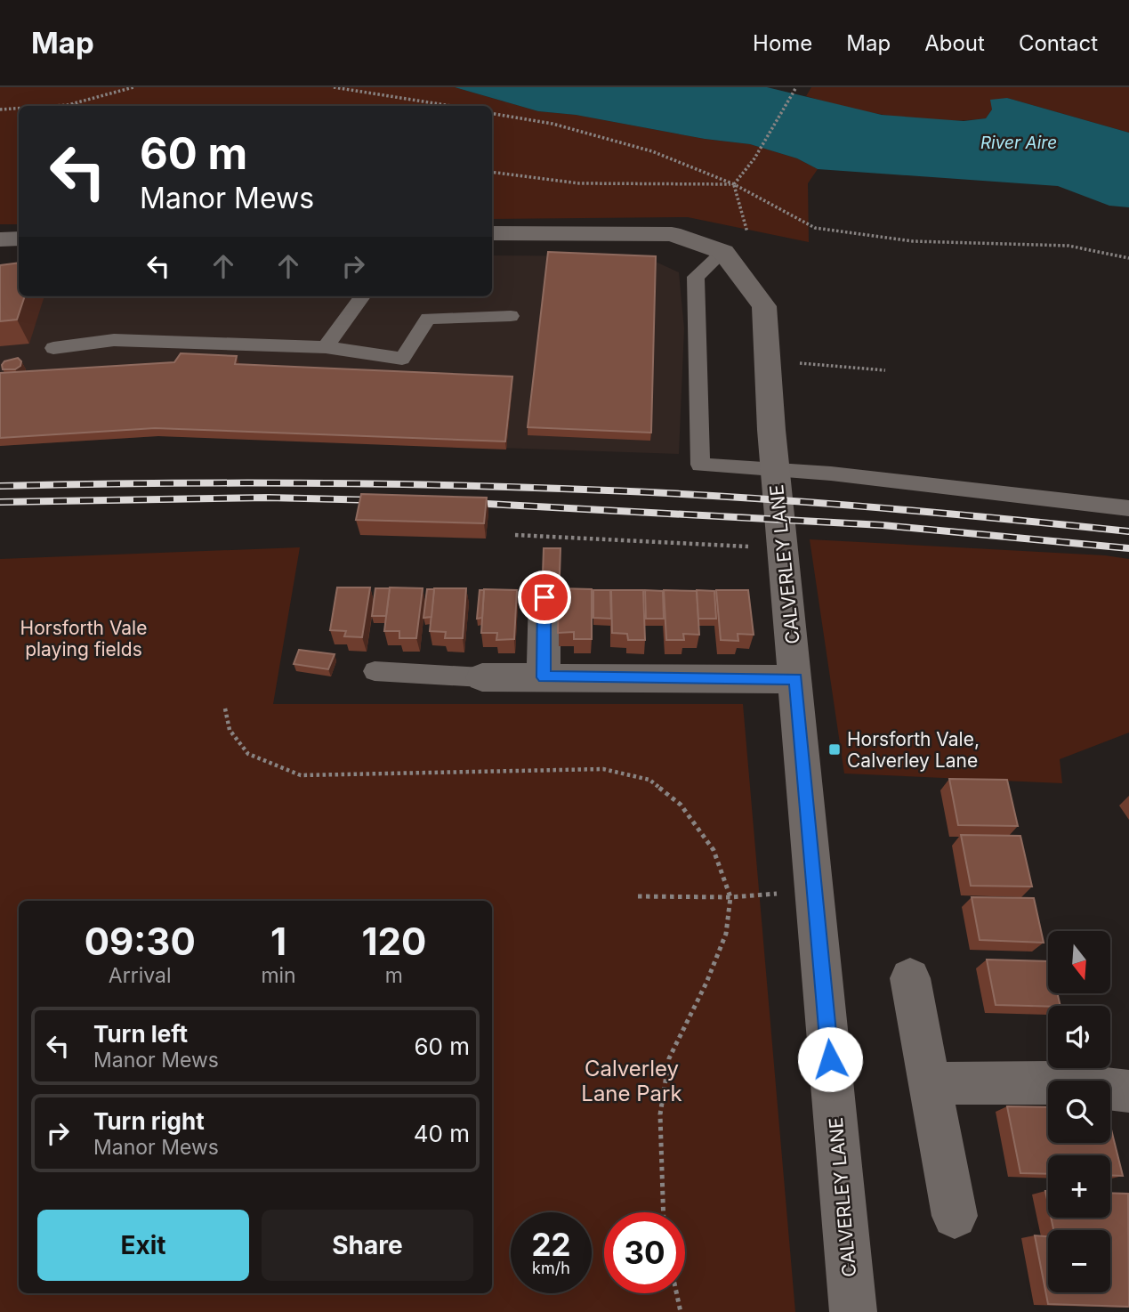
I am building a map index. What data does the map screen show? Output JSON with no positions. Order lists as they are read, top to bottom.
{
  "streets": {
    "street": ["CALVERLEY LANE"]
  },
  "water": ["River Aire"],
  "parks": ["Horsforth Vale playing fields", "Calverley Lane Park"],
  "places": {
    "transit": ["Horsforth Vale, Calverley Lane"]
  },
  "north": "bottom",
  "page": {
    "header": "Map",
    "nav": [
      "Home",
      "Map",
      "About",
      "Contact"
    ],
    "turn": ["60 m", "Manor Mews"],
    "eta": [
      "09:30",
      "Arrival",
      "1",
      "min",
      "120",
      "m"
    ],
    "map_buttons": ["+", "−"],
    "list": [
      {
        "name": "Turn left",
        "note": "Manor Mews",
        "value": "60 m"
      },
      {
        "name": "Turn right",
        "note": "Manor Mews",
        "value": "40 m"
      }
    ],
    "buttons": ["Exit", "Share"],
    "speed": "22 km/h",
    "limit": "30"
  }
}
